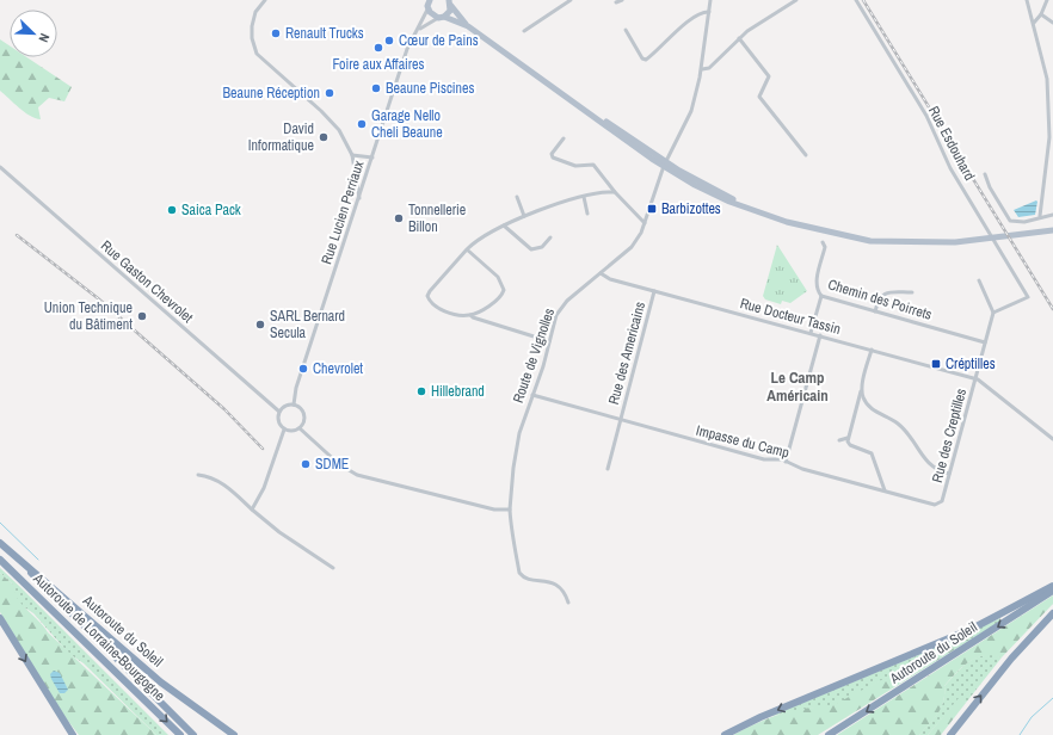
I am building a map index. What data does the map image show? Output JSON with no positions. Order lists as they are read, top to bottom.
{
  "streets": {
    "highway": ["Autoroute du Soleil", "Autoroute de Lorraine-Bourgogne"],
    "street": [
      "Rue Esdouhard",
      "Rue Lucien Perriaux",
      "Rue Gaston Chevrolet",
      "Chemin des Poirrets",
      "Rue Docteur Tassin",
      "Rue des Americains",
      "Route de Vignolles",
      "Rue des Creptilles",
      "Impasse du Camp"
    ]
  },
  "crossings": [
    ["Rue Lucien Perriaux", "Rue Gaston Chevrolet"],
    ["Rue Docteur Tassin", "Rue des Americains"],
    ["Rue Docteur Tassin", "Route de Vignolles"],
    ["Rue Docteur Tassin", "Rue des Creptilles"],
    ["Rue des Americains", "Impasse du Camp"],
    ["Route de Vignolles", "Impasse du Camp"],
    ["Rue des Creptilles", "Impasse du Camp"],
    ["Autoroute du Soleil", "Autoroute de Lorraine-Bourgogne"]
  ],
  "districts": ["Le Camp Américain"],
  "places": {
    "other": [
      "Renault Trucks",
      "Cœur de Pains",
      "Foire aux Affaires",
      "Beaune Piscines",
      "Beaune Réception",
      "Garage Nello Cheli Beaune",
      "David Informatique",
      "Saica Pack",
      "Tonnellerie Billon",
      "Union Technique du Bâtiment",
      "SARL Bernard Secula",
      "Chevrolet",
      "Hillebrand",
      "SDME"
    ],
    "transit": ["Barbizottes", "Créptilles"]
  },
  "north": "bottom right"
}
